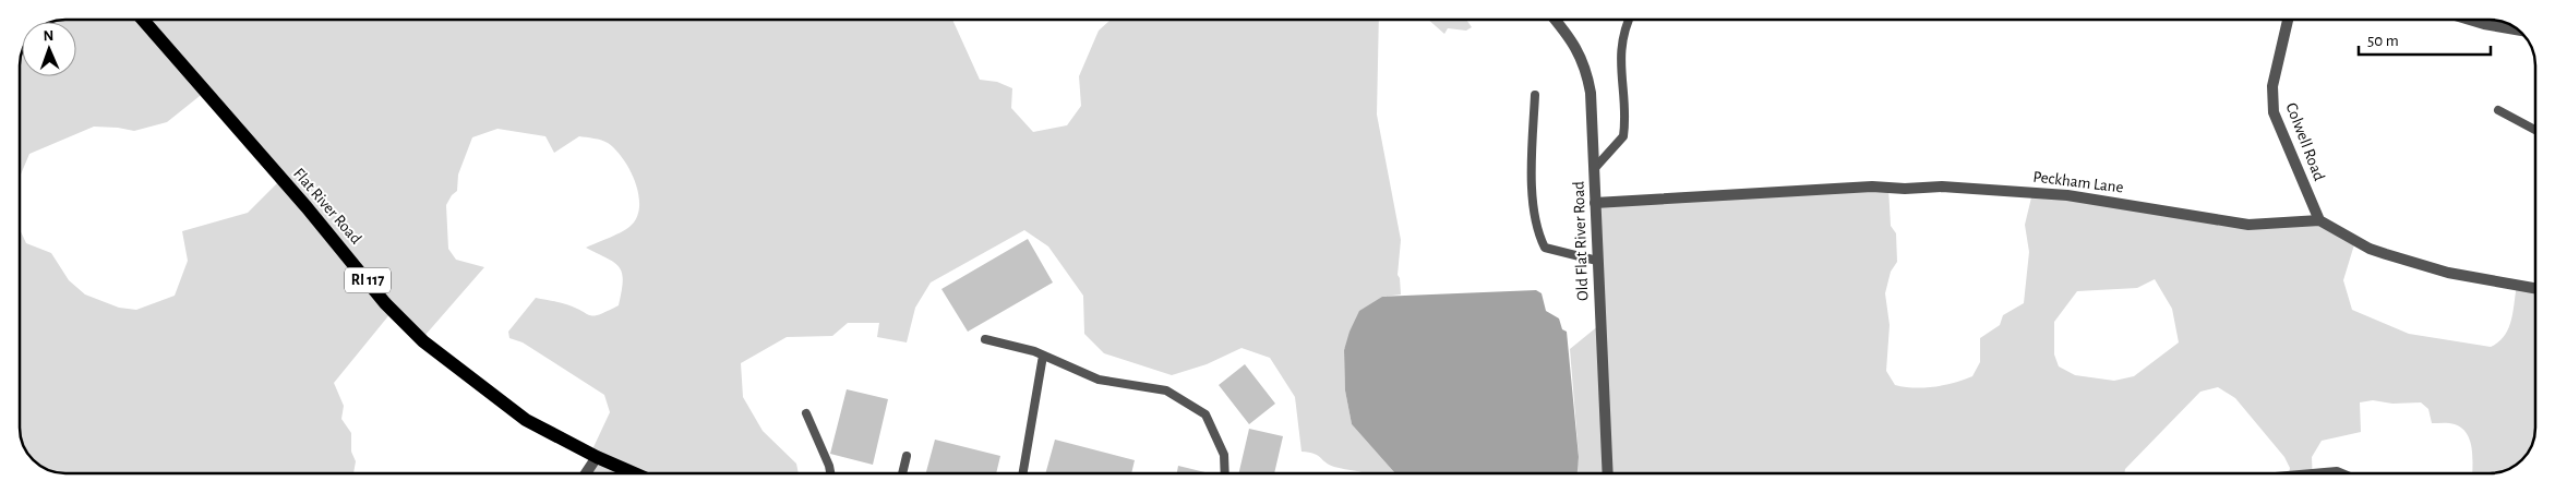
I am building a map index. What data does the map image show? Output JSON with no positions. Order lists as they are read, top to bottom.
{
  "streets": {
    "main road": ["Flat River Road", "RI 117"],
    "street": ["Colwell Road", "Peckham Lane", "Old Flat River Road"]
  },
  "crossings": [
    ["Colwell Road", "Peckham Lane"],
    ["Peckham Lane", "Old Flat River Road"]
  ],
  "scale_bar": "50 m",
  "north": "top"
}
